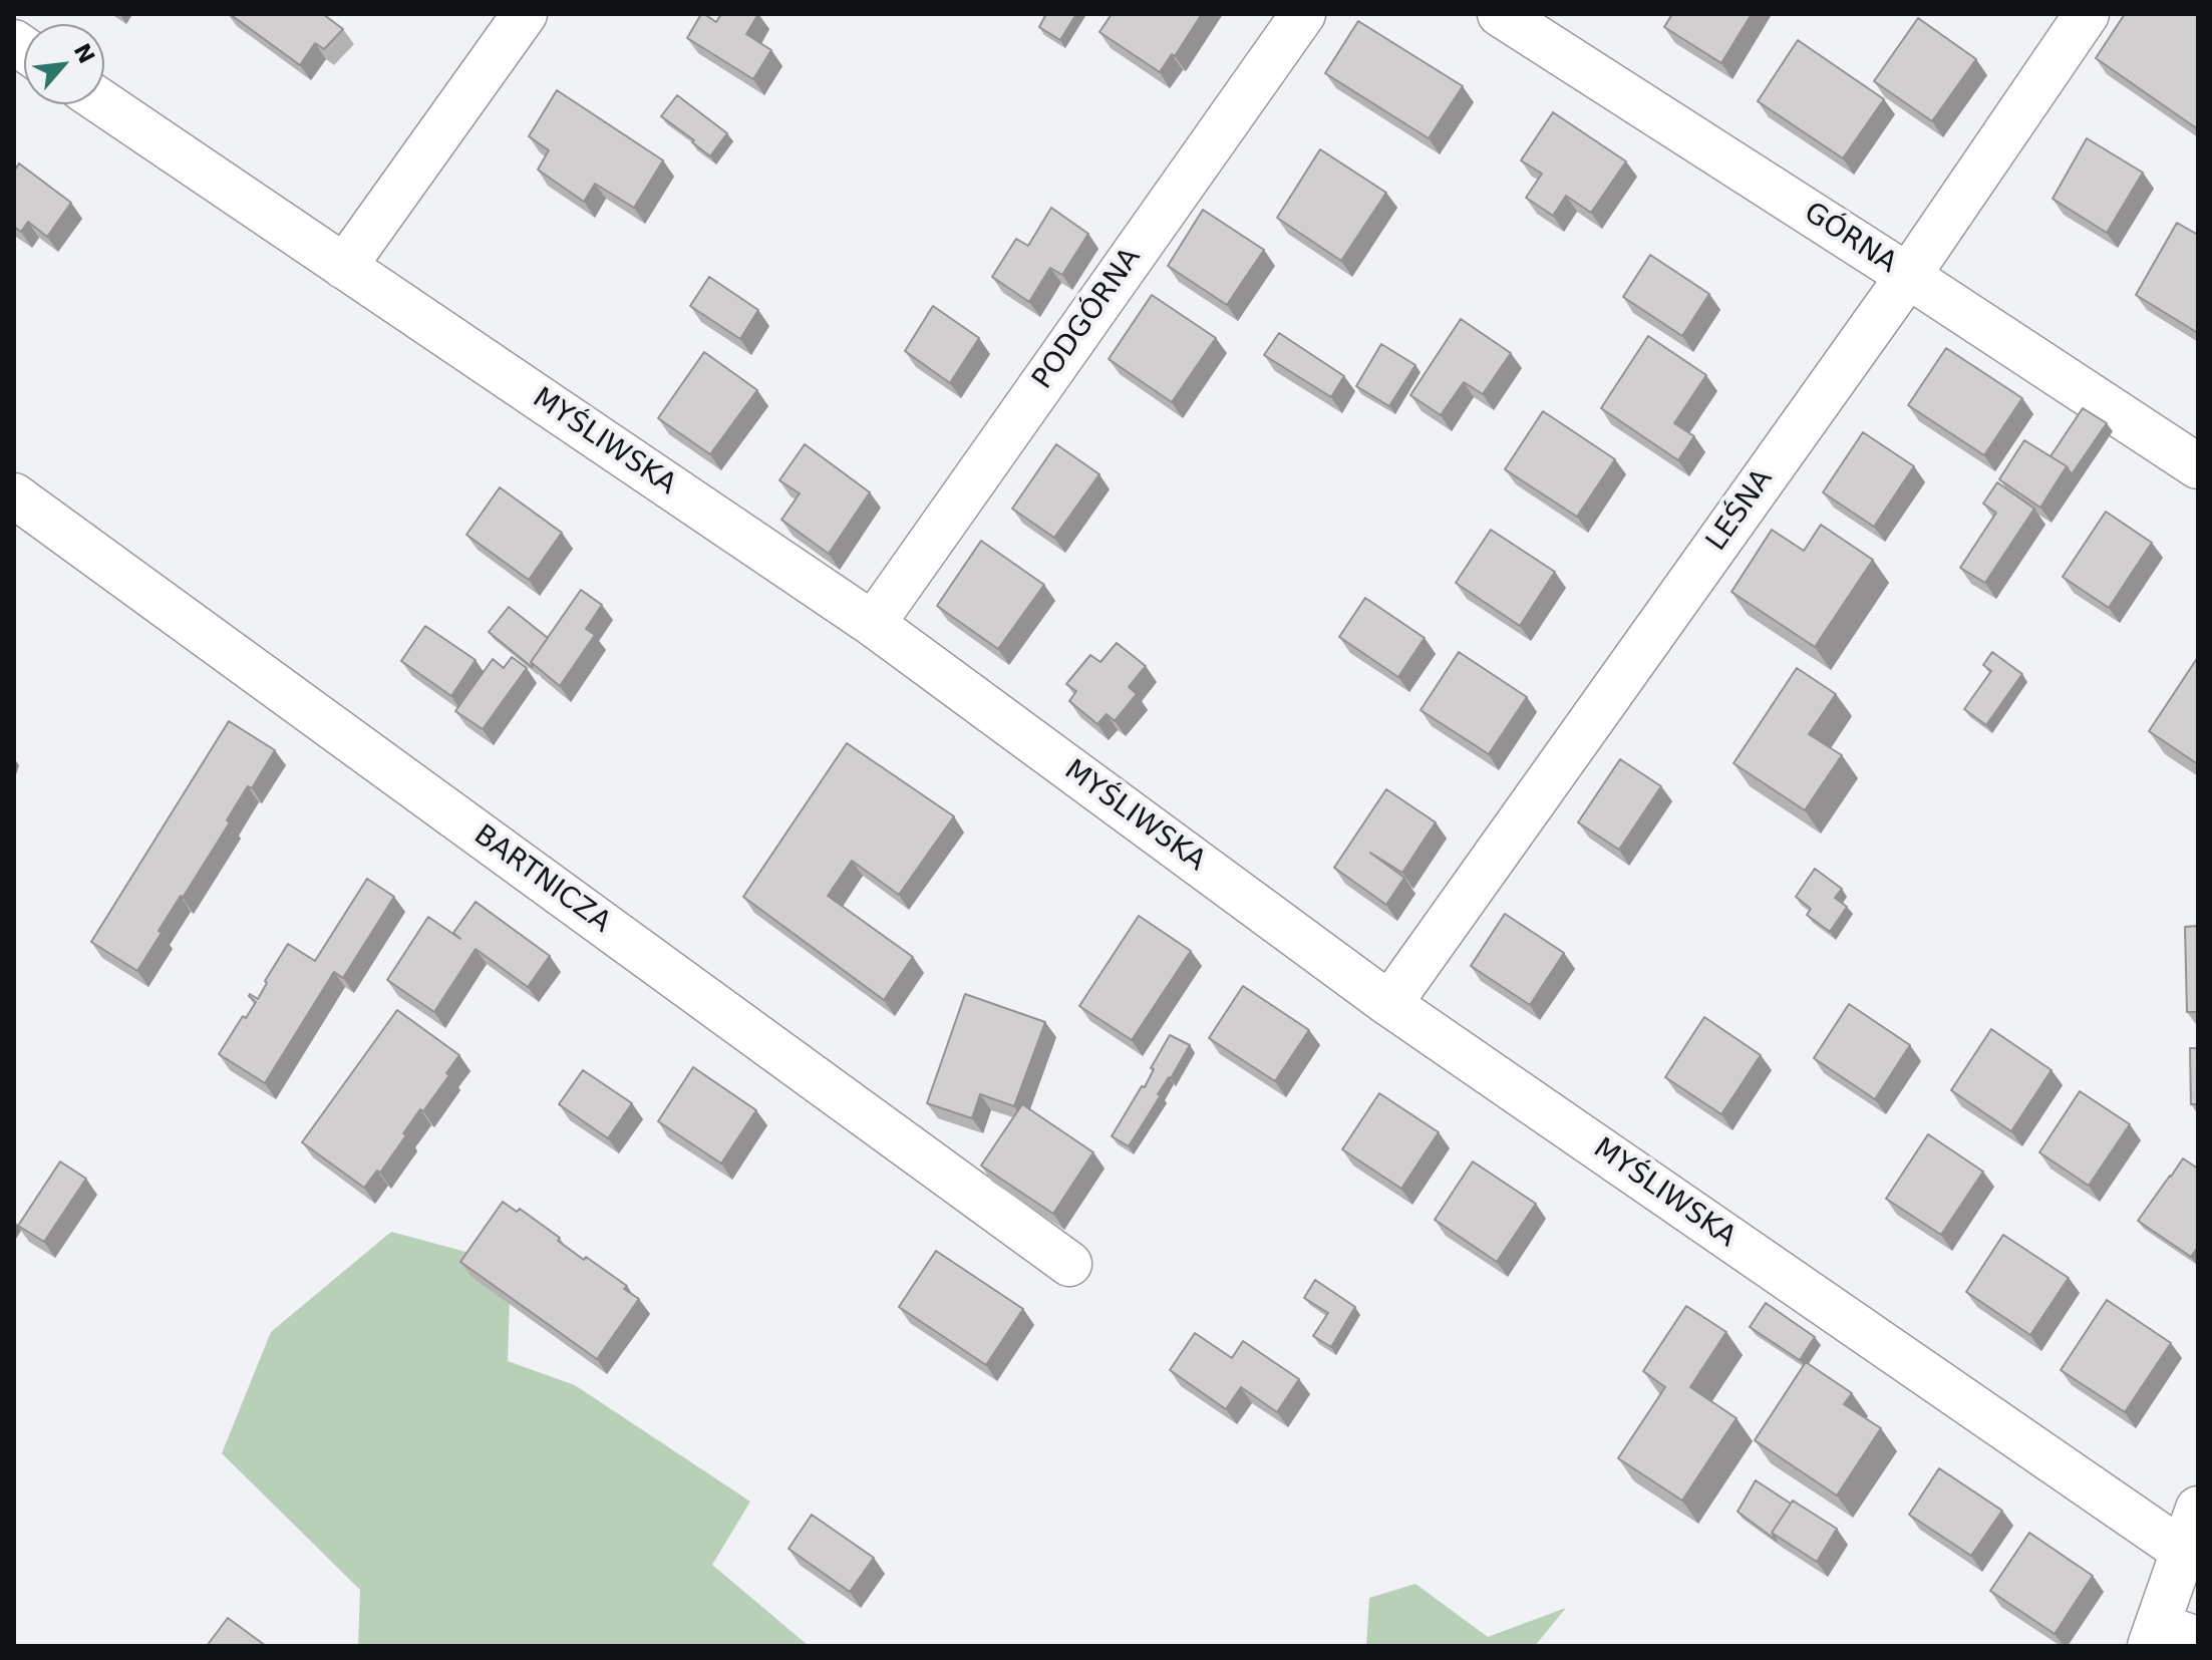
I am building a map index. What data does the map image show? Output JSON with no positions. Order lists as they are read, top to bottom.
{
  "streets": {
    "street": [
      "GÓRNA",
      "PODGÓRNA",
      "MYŚLIWSKA",
      "LEŚNA",
      "BARTNICZA"
    ]
  },
  "crossings": [
    ["GÓRNA", "LEŚNA"],
    ["PODGÓRNA", "MYŚLIWSKA"],
    ["MYŚLIWSKA", "LEŚNA"]
  ],
  "north": "top right"
}
